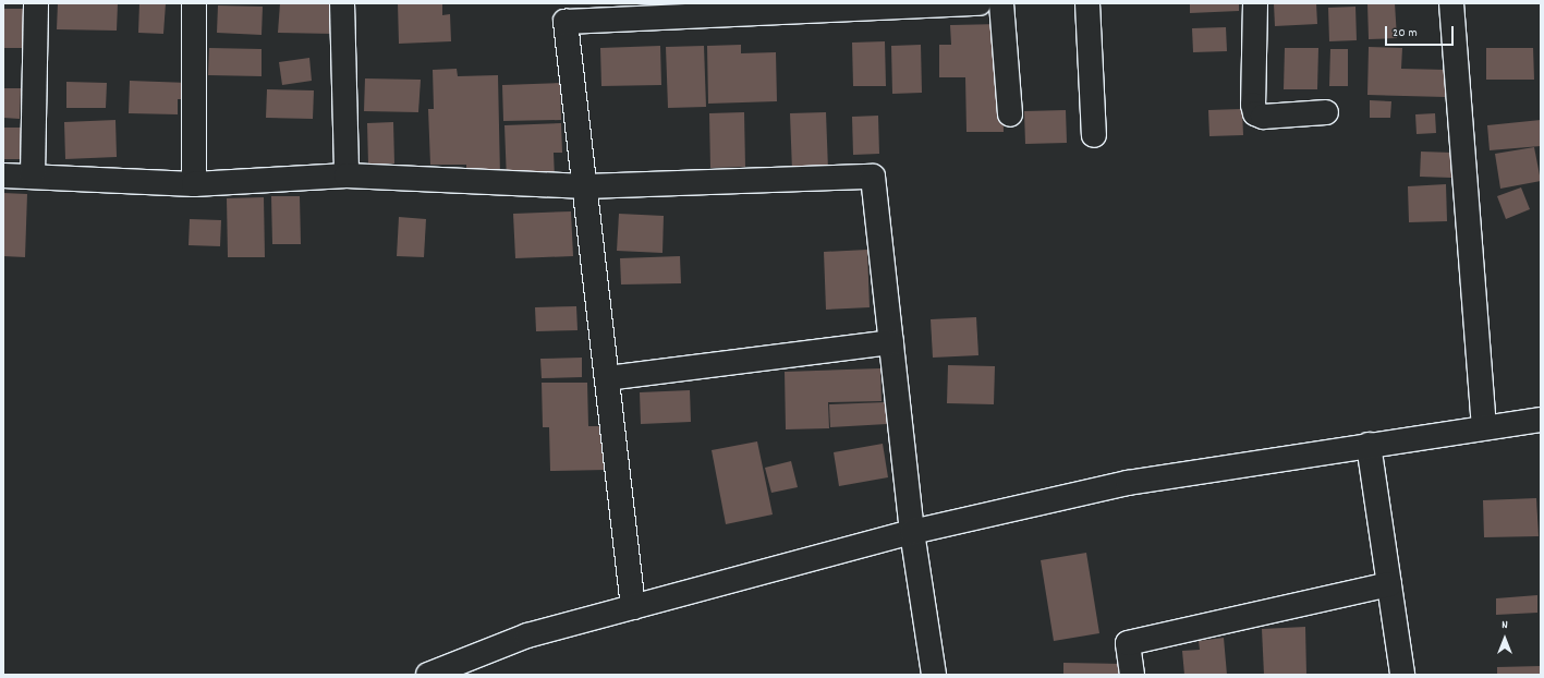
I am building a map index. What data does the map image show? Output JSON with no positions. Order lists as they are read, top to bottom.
{
  "scale_bar": "20 m",
  "north": "top"
}
